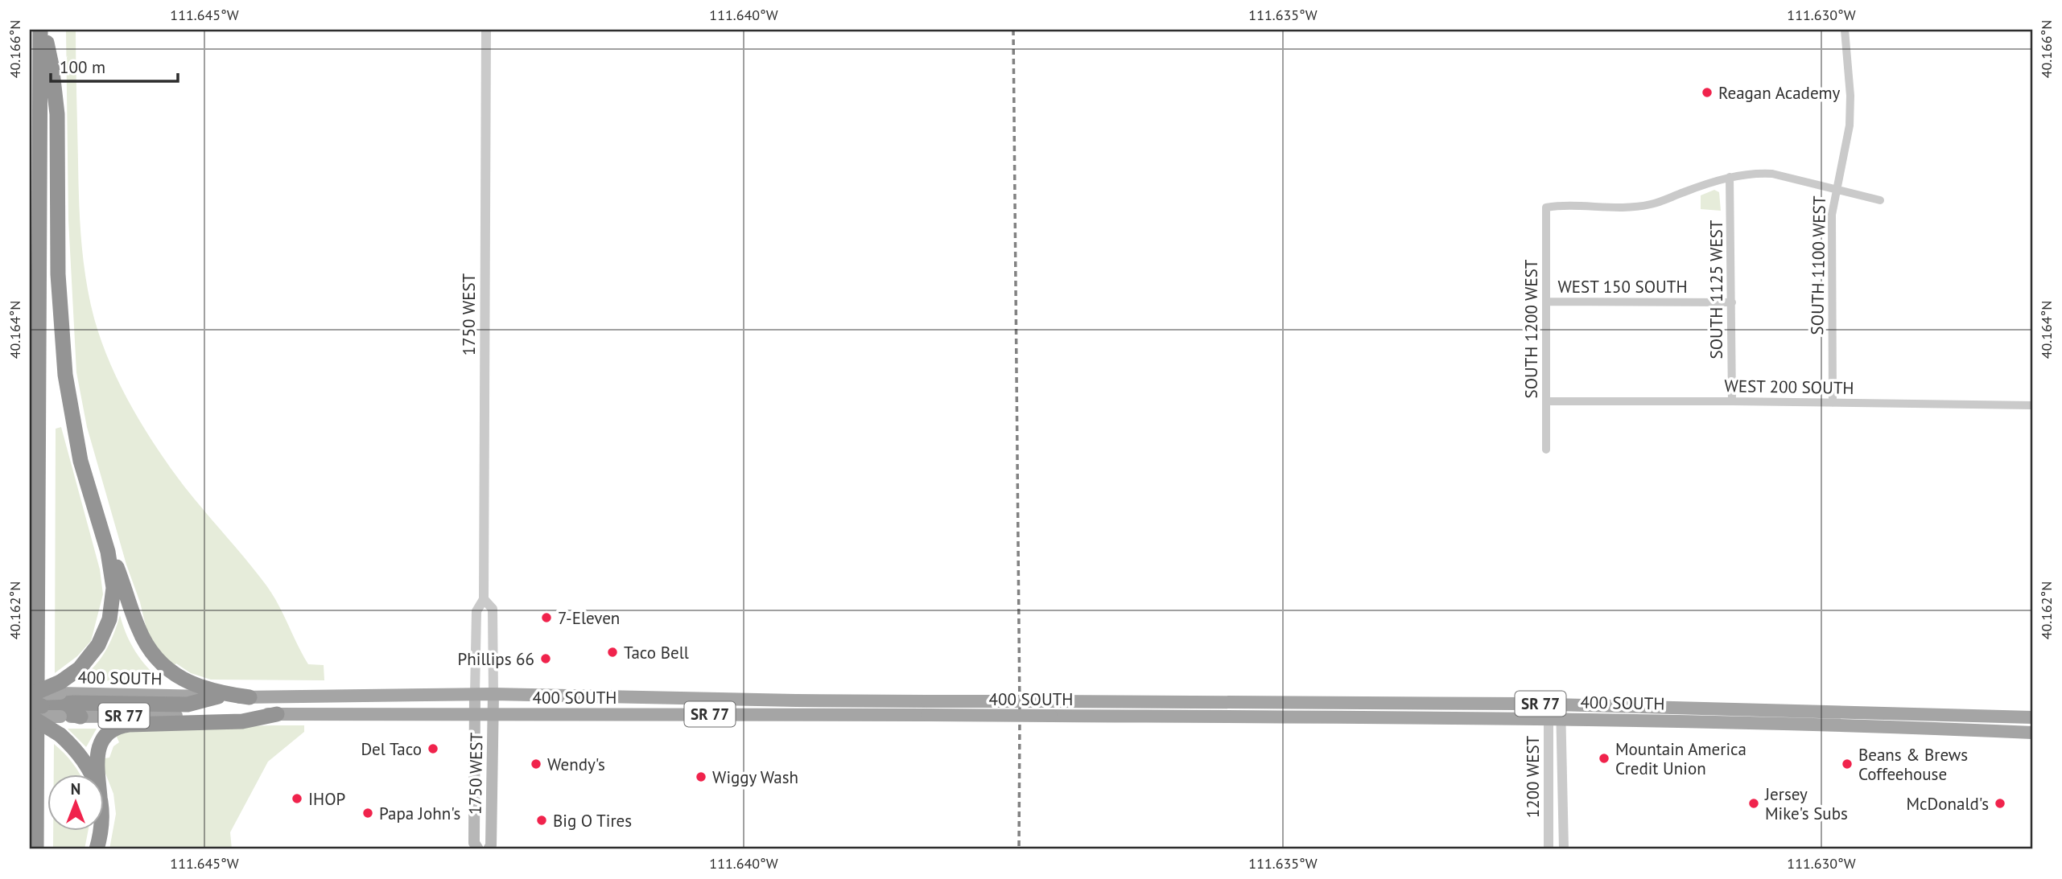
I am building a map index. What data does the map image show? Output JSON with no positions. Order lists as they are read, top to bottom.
{
  "streets": {
    "main road": ["1750 WEST", "400 SOUTH", "SR 77"],
    "street": [
      "SOUTH 1100 WEST",
      "WEST 150 SOUTH",
      "SOUTH 1125 WEST",
      "SOUTH 1200 WEST",
      "WEST 200 SOUTH",
      "1200 WEST"
    ]
  },
  "crossings": [
    ["SOUTH 1100 WEST", "WEST 200 SOUTH"],
    ["WEST 150 SOUTH", "SOUTH 1125 WEST"],
    ["WEST 150 SOUTH", "SOUTH 1200 WEST"],
    ["SOUTH 1125 WEST", "SOUTH 1200 WEST"],
    ["SOUTH 1125 WEST", "WEST 200 SOUTH"],
    ["1750 WEST", "400 SOUTH"],
    ["SOUTH 1200 WEST", "WEST 200 SOUTH"],
    ["400 SOUTH", "1200 WEST"]
  ],
  "places": [
    "Reagan Academy",
    "7-Eleven",
    "Taco Bell",
    "Phillips 66",
    "Del Taco",
    "Mountain America Credit Union",
    "Wendy's",
    "Beans & Brews Coffeehouse",
    "Wiggy Wash",
    "IHOP",
    "Jersey Mike's Subs",
    "McDonald's",
    "Papa John's",
    "Big O Tires"
  ],
  "scale_bar": "100 m",
  "north": "top",
  "coordinates": [
    "111.645°W",
    "111.640°W",
    "111.635°W",
    "111.630°W",
    "40.166°N",
    "40.164°N",
    "40.162°N"
  ]
}
